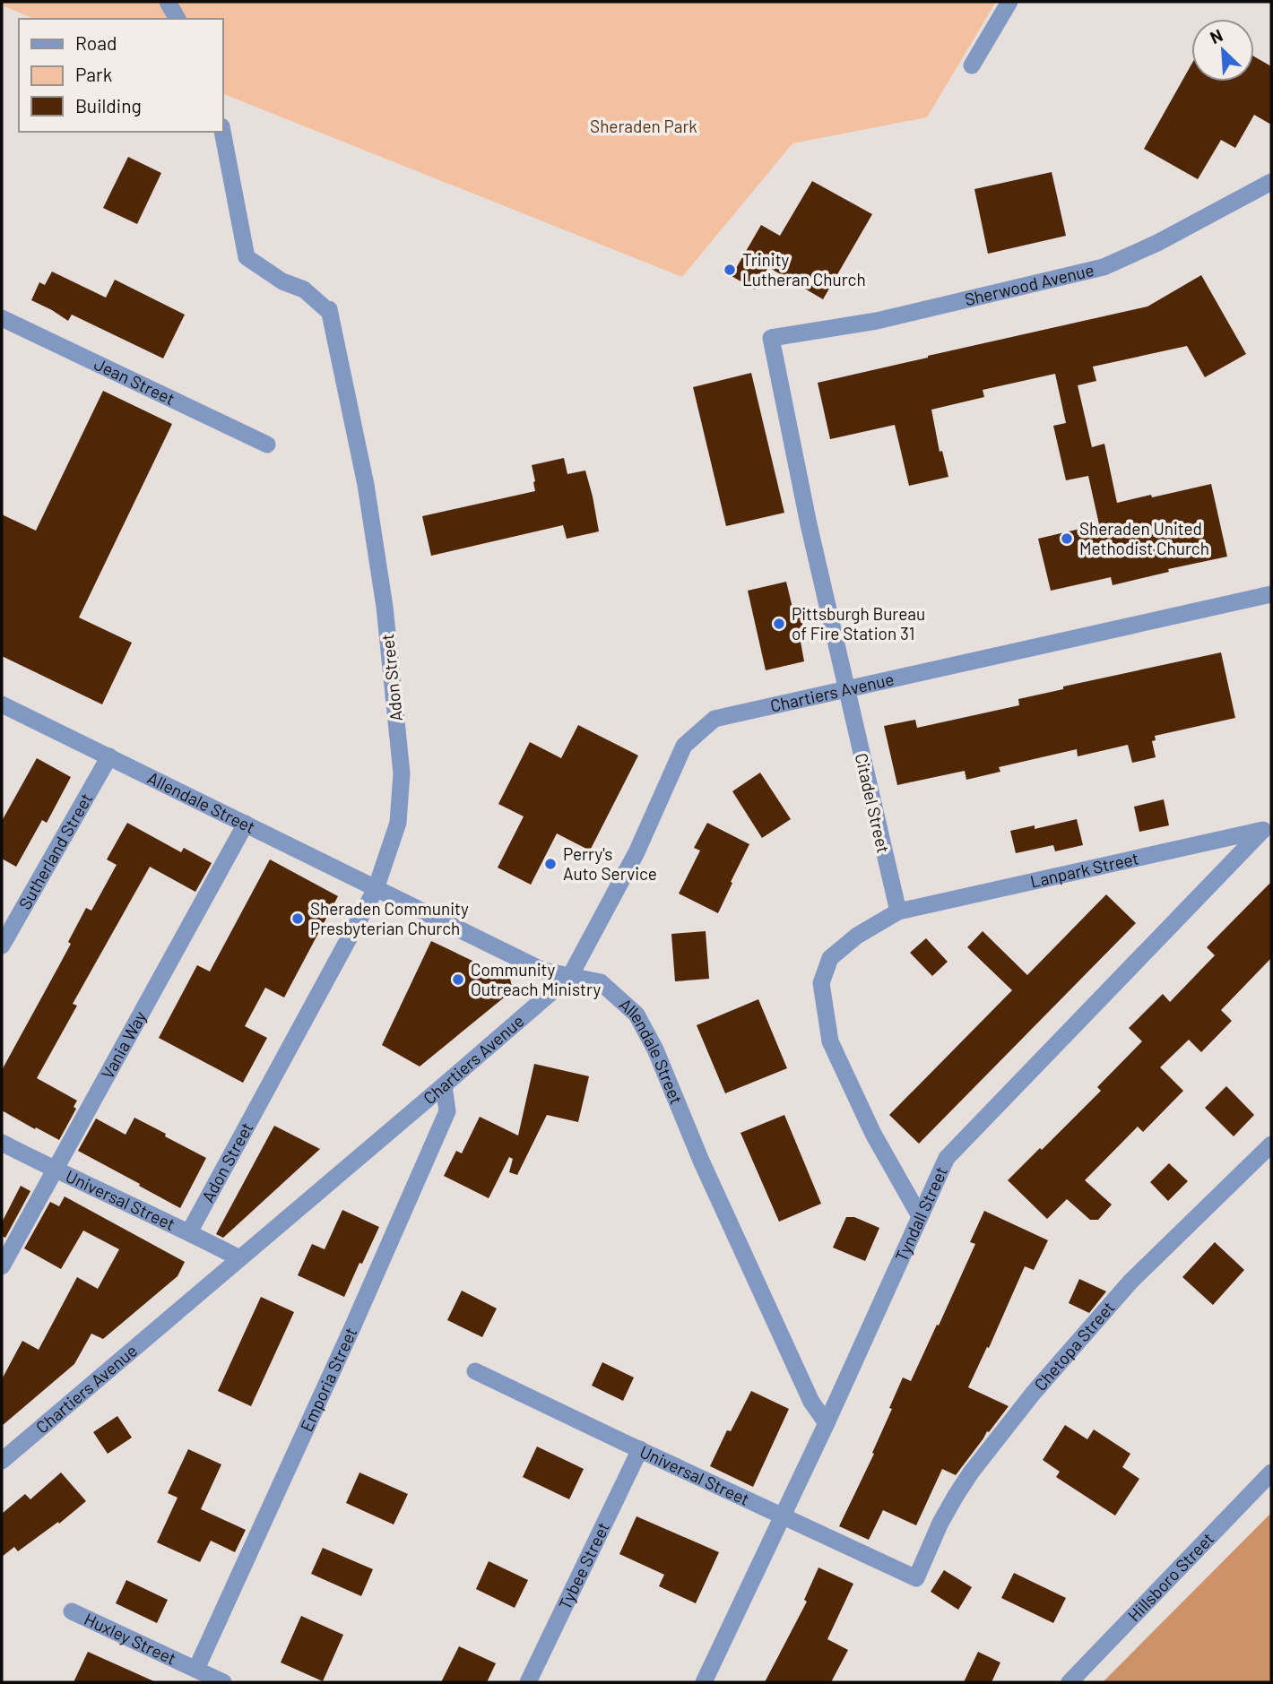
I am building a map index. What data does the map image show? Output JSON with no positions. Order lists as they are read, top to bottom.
{
  "streets": {
    "street": [
      "Sherwood Avenue",
      "Jean Street",
      "Adon Street",
      "Chartiers Avenue",
      "Allendale Street",
      "Citadel Street",
      "Sutherland Street",
      "Lanpark Street",
      "Vania Way",
      "Universal Street",
      "Tyndall Street",
      "Chetopa Street",
      "Emporia Street",
      "Tybee Street",
      "Hillsboro Street",
      "Huxley Street"
    ]
  },
  "crossings": [
    ["Sherwood Avenue", "Citadel Street"],
    ["Adon Street", "Allendale Street"],
    ["Adon Street", "Universal Street"],
    ["Chartiers Avenue", "Allendale Street"],
    ["Chartiers Avenue", "Citadel Street"],
    ["Chartiers Avenue", "Universal Street"],
    ["Chartiers Avenue", "Emporia Street"],
    ["Allendale Street", "Sutherland Street"],
    ["Allendale Street", "Vania Way"],
    ["Allendale Street", "Tyndall Street"],
    ["Citadel Street", "Lanpark Street"],
    ["Lanpark Street", "Tyndall Street"],
    ["Vania Way", "Universal Street"],
    ["Universal Street", "Tyndall Street"],
    ["Universal Street", "Chetopa Street"],
    ["Universal Street", "Tybee Street"],
    ["Emporia Street", "Huxley Street"]
  ],
  "parks": ["Sheraden Park"],
  "places": [
    "Trinity Lutheran Church",
    "Sheraden United Methodist Church",
    "Pittsburgh Bureau of Fire Station 31",
    "Perry's Auto Service",
    "Sheraden Community Presbyterian Church",
    "Community Outreach Ministry"
  ],
  "legend": ["Road", "Park", "Building"],
  "north": "top left"
}
